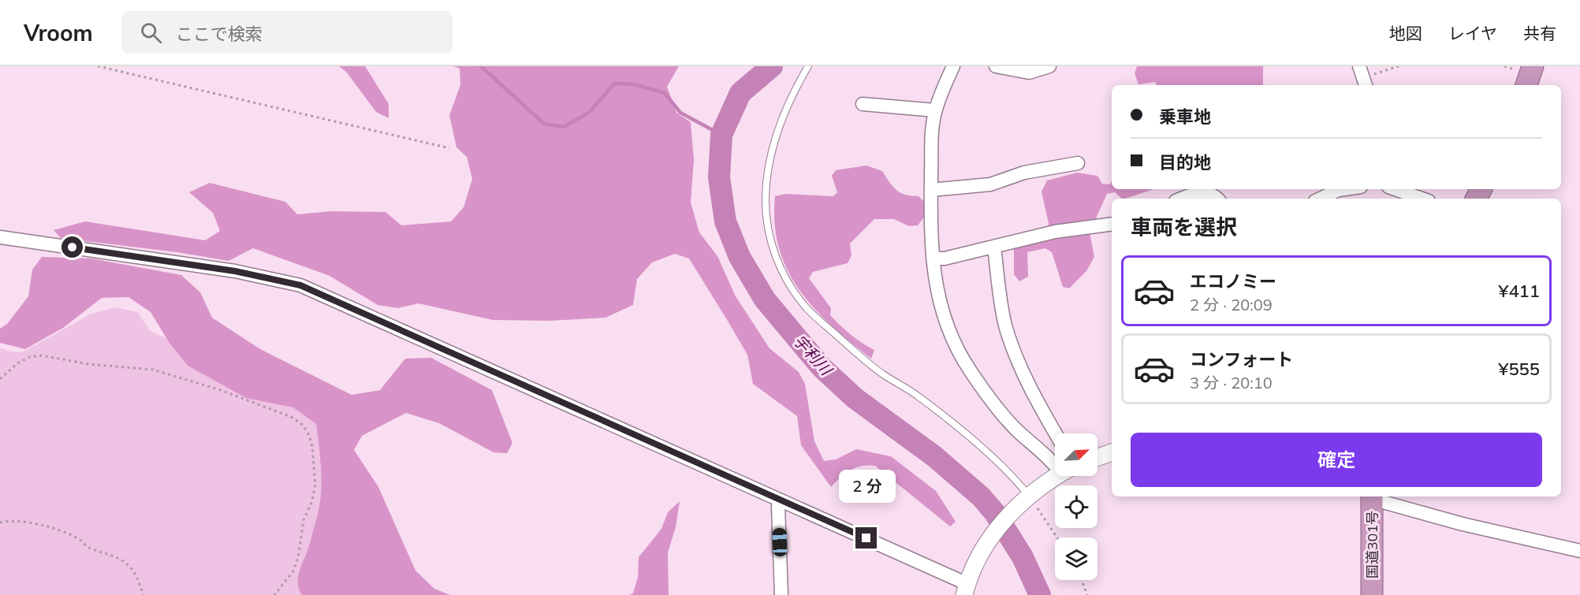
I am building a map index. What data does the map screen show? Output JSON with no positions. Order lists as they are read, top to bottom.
{
  "streets": {
    "highway": ["国道301号"]
  },
  "water": ["宇利川"],
  "north": "top right",
  "page": {
    "header": "Vroom",
    "search": "ここで検索",
    "nav": ["地図", "レイヤ", "共有"],
    "banner": ["乗車地", "目的地"],
    "heading": "車両を選択",
    "list": [
      {
        "name": "エコノミー",
        "note": "2 分 · 20:09",
        "value": "¥411"
      },
      {
        "name": "コンフォート",
        "note": "3 分 · 20:10",
        "value": "¥555"
      }
    ],
    "buttons": "確定",
    "bubble": "2 分"
  }
}
